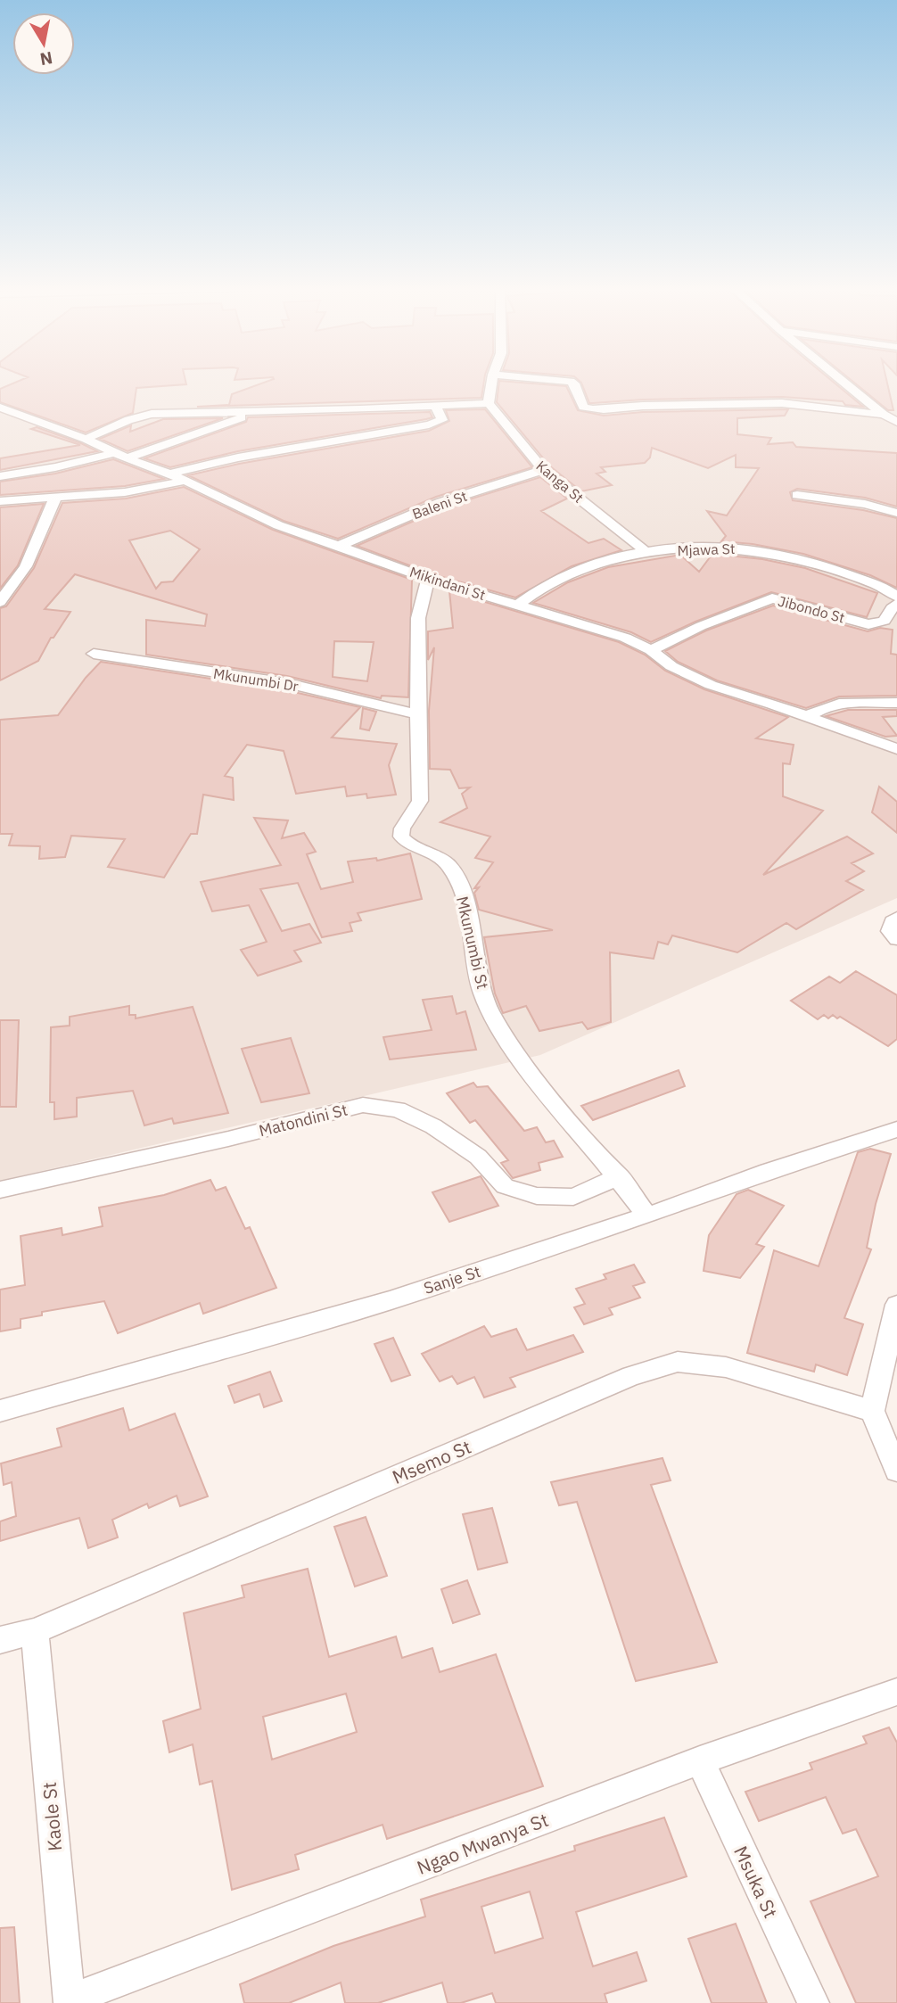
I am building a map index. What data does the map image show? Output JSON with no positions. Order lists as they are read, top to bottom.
{
  "streets": {
    "street": [
      "Kanga St",
      "Baleni St",
      "Mjawa St",
      "Mikindani St",
      "Jibondo St",
      "Mkunumbi Dr",
      "Mkunumbi St",
      "Matondini St",
      "Sanje St",
      "Msemo St",
      "Kaole St",
      "Ngao Mwanya St",
      "Msuka St"
    ]
  },
  "crossings": [
    ["Kanga St", "Baleni St"],
    ["Kanga St", "Mjawa St"],
    ["Baleni St", "Mikindani St"],
    ["Mjawa St", "Mikindani St"],
    ["Mikindani St", "Jibondo St"],
    ["Mikindani St", "Mkunumbi St"],
    ["Mkunumbi Dr", "Mkunumbi St"],
    ["Mkunumbi St", "Matondini St"],
    ["Mkunumbi St", "Sanje St"],
    ["Msemo St", "Kaole St"],
    ["Kaole St", "Ngao Mwanya St"],
    ["Ngao Mwanya St", "Msuka St"]
  ],
  "north": "bottom"
}
